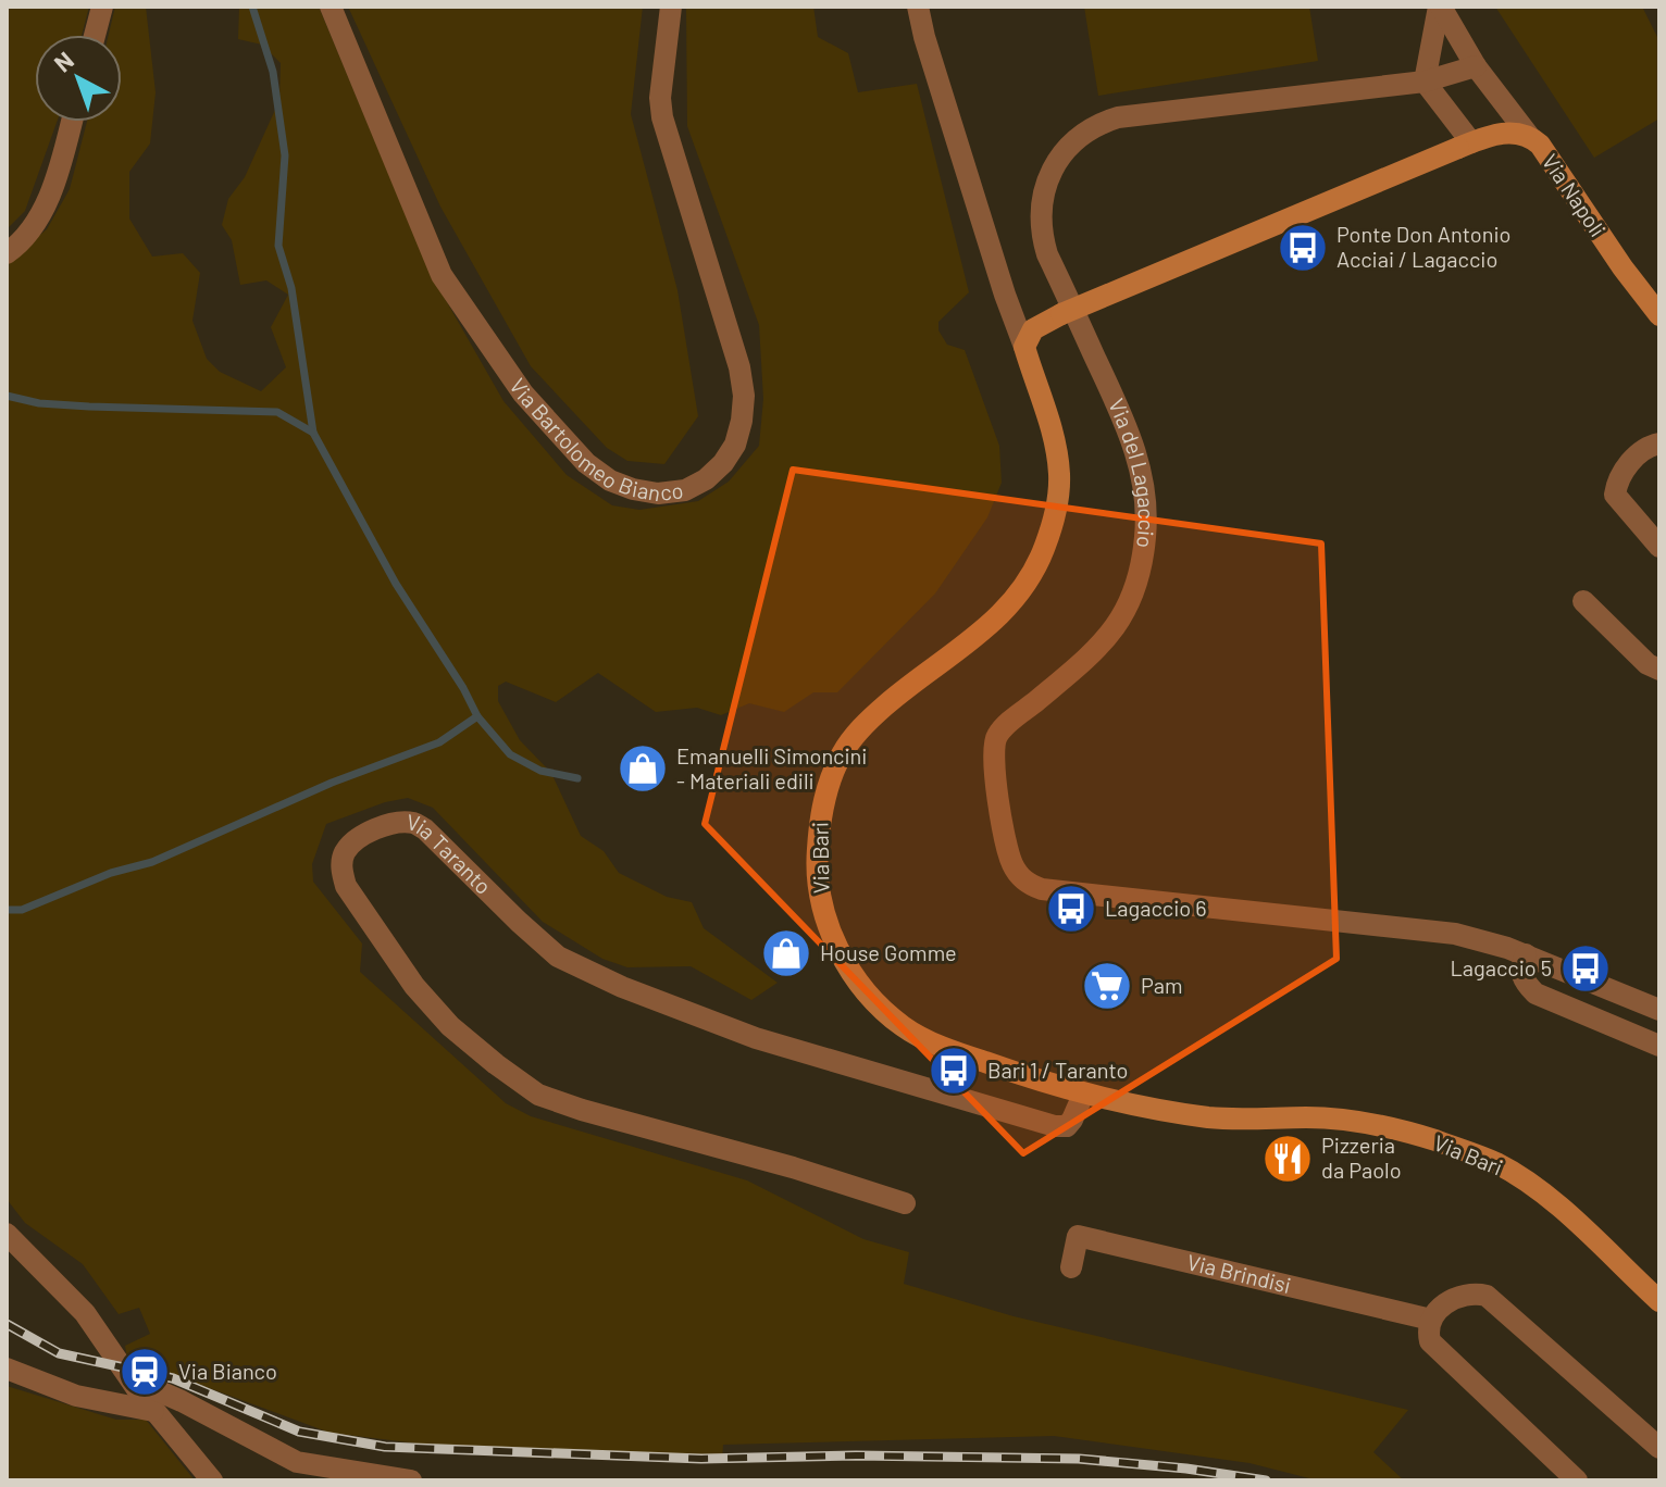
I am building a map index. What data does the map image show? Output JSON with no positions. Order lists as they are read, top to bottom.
{
  "streets": {
    "street": [
      "Via Napoli",
      "Via Bartolomeo Bianco",
      "Via del Lagaccio",
      "Via Bari",
      "Via Taranto",
      "Via Brindisi"
    ]
  },
  "crossings": [
    ["Via Napoli", "Via Bari"],
    ["Via Bari", "Via Taranto"]
  ],
  "places": {
    "bus stop": [
      "Ponte Don Antonio Acciai / Lagaccio",
      "Lagaccio 6",
      "Lagaccio 5",
      "Bari 1 / Taranto"
    ],
    "shop": ["Emanuelli Simoncini - Materiali edili", "House Gomme"],
    "supermarket": ["Pam"],
    "restaurant": ["Pizzeria da Paolo"],
    "station": ["Via Bianco"]
  },
  "north": "top left"
}
